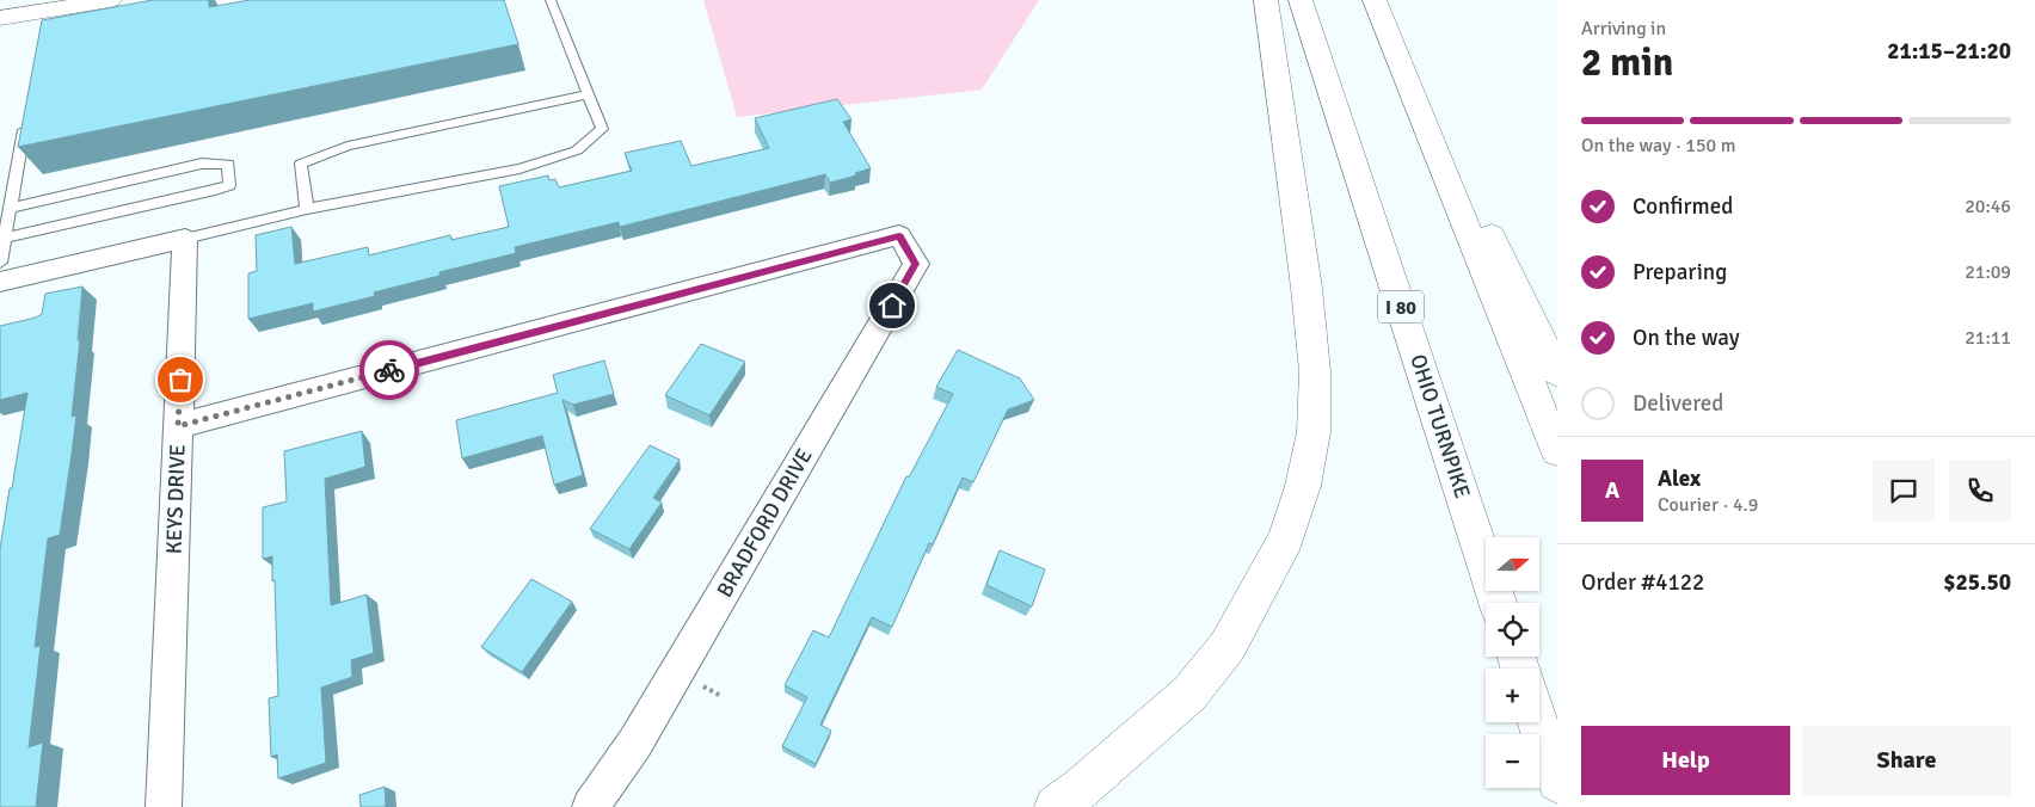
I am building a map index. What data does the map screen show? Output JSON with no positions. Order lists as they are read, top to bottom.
{
  "streets": {
    "highway": ["I 80", "OHIO TURNPIKE"],
    "street": ["KEYS DRIVE", "BRADFORD DRIVE"]
  },
  "crossings": [
    ["KEYS DRIVE", "BRADFORD DRIVE"]
  ],
  "north": "right",
  "page": {
    "heading": ["2 min", "Arriving in", "21:15–21:20"],
    "panel": [
      "Alex",
      "Courier · 4.9",
      "Order #4122",
      "$25.50"
    ],
    "bar": "On the way · 150 m",
    "list": [
      ["Confirmed", "20:46"],
      ["Preparing", "21:09"],
      ["On the way", "21:11"],
      "Delivered"
    ],
    "round": "A",
    "map_buttons": ["+", "−"],
    "buttons": ["Help", "Share"]
  }
}
